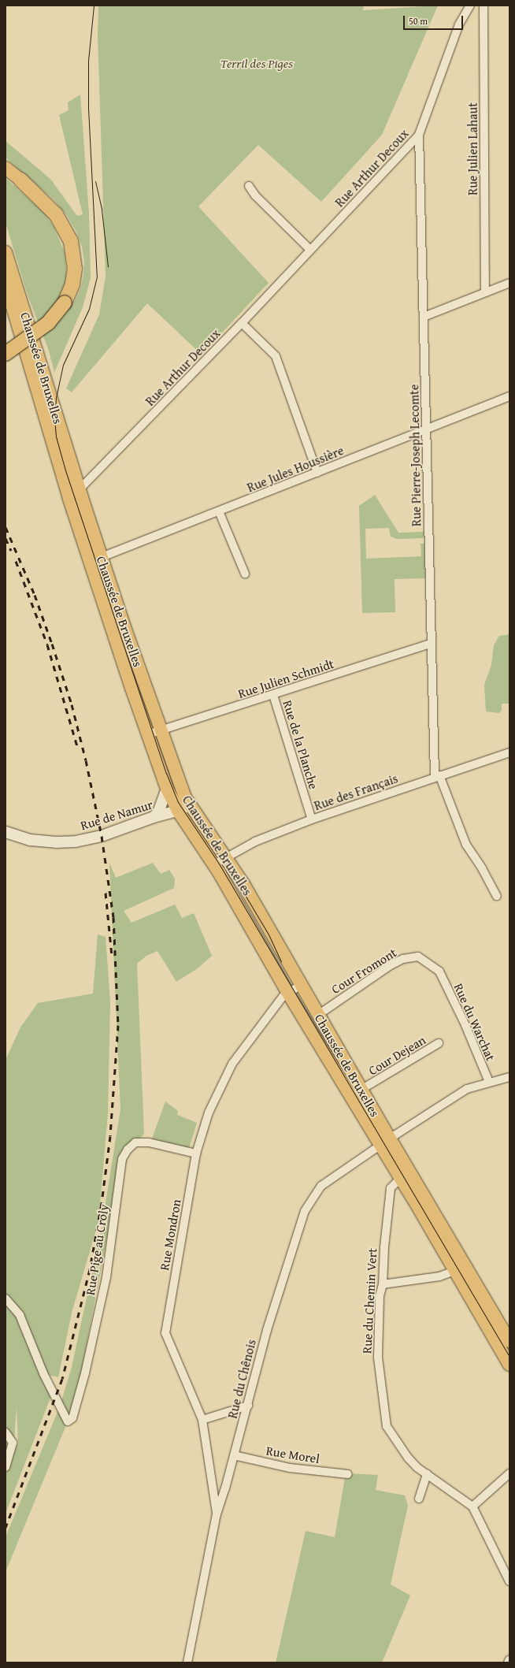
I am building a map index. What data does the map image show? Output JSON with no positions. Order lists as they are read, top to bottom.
{
  "streets": {
    "main road": ["Chaussée de Bruxelles", "Rue de Namur"],
    "street": [
      "Rue Julien Lahaut",
      "Rue Arthur Decoux",
      "Rue Pierre-Joseph Lecomte",
      "Rue Jules Houssière",
      "Rue Julien Schmidt",
      "Rue de la Planche",
      "Rue des Français",
      "Cour Fromont",
      "Rue du Warchat",
      "Cour Dejean",
      "Rue Mondron",
      "Rue Pige au Croly",
      "Rue du Chemin Vert",
      "Rue du Chênois",
      "Rue Morel"
    ]
  },
  "crossings": [
    ["Rue Arthur Decoux", "Chaussée de Bruxelles"],
    ["Rue Arthur Decoux", "Rue Pierre-Joseph Lecomte"],
    ["Chaussée de Bruxelles", "Rue Jules Houssière"],
    ["Chaussée de Bruxelles", "Rue Julien Schmidt"],
    ["Chaussée de Bruxelles", "Rue des Français"],
    ["Chaussée de Bruxelles", "Rue de Namur"],
    ["Chaussée de Bruxelles", "Cour Fromont"],
    ["Chaussée de Bruxelles", "Rue du Warchat"],
    ["Chaussée de Bruxelles", "Cour Dejean"],
    ["Chaussée de Bruxelles", "Rue Mondron"],
    ["Chaussée de Bruxelles", "Rue du Chemin Vert"],
    ["Chaussée de Bruxelles", "Rue du Chênois"],
    ["Rue Pierre-Joseph Lecomte", "Rue Jules Houssière"],
    ["Rue Pierre-Joseph Lecomte", "Rue Julien Schmidt"],
    ["Rue Pierre-Joseph Lecomte", "Rue des Français"],
    ["Rue Julien Schmidt", "Rue de la Planche"],
    ["Rue de la Planche", "Rue des Français"],
    ["Cour Fromont", "Rue du Warchat"],
    ["Rue du Warchat", "Rue du Chênois"],
    ["Rue Mondron", "Rue Pige au Croly"],
    ["Rue Mondron", "Rue du Chênois"],
    ["Rue du Chênois", "Rue Morel"]
  ],
  "parks": ["Terril des Piges"],
  "scale_bar": "50 m"
}
